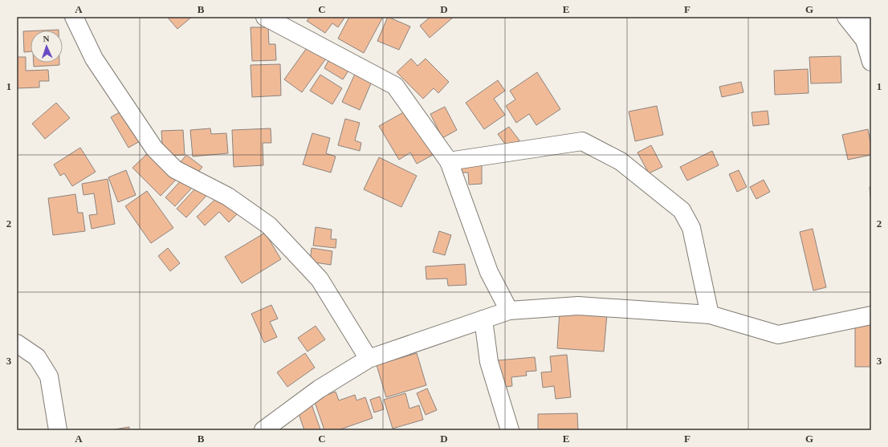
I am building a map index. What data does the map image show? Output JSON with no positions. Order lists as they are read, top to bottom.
{
  "north": "top",
  "grid": {
    "columns": [
      "A",
      "B",
      "C",
      "D",
      "E",
      "F",
      "G"
    ],
    "rows": ["1", "2", "3"]
  }
}
